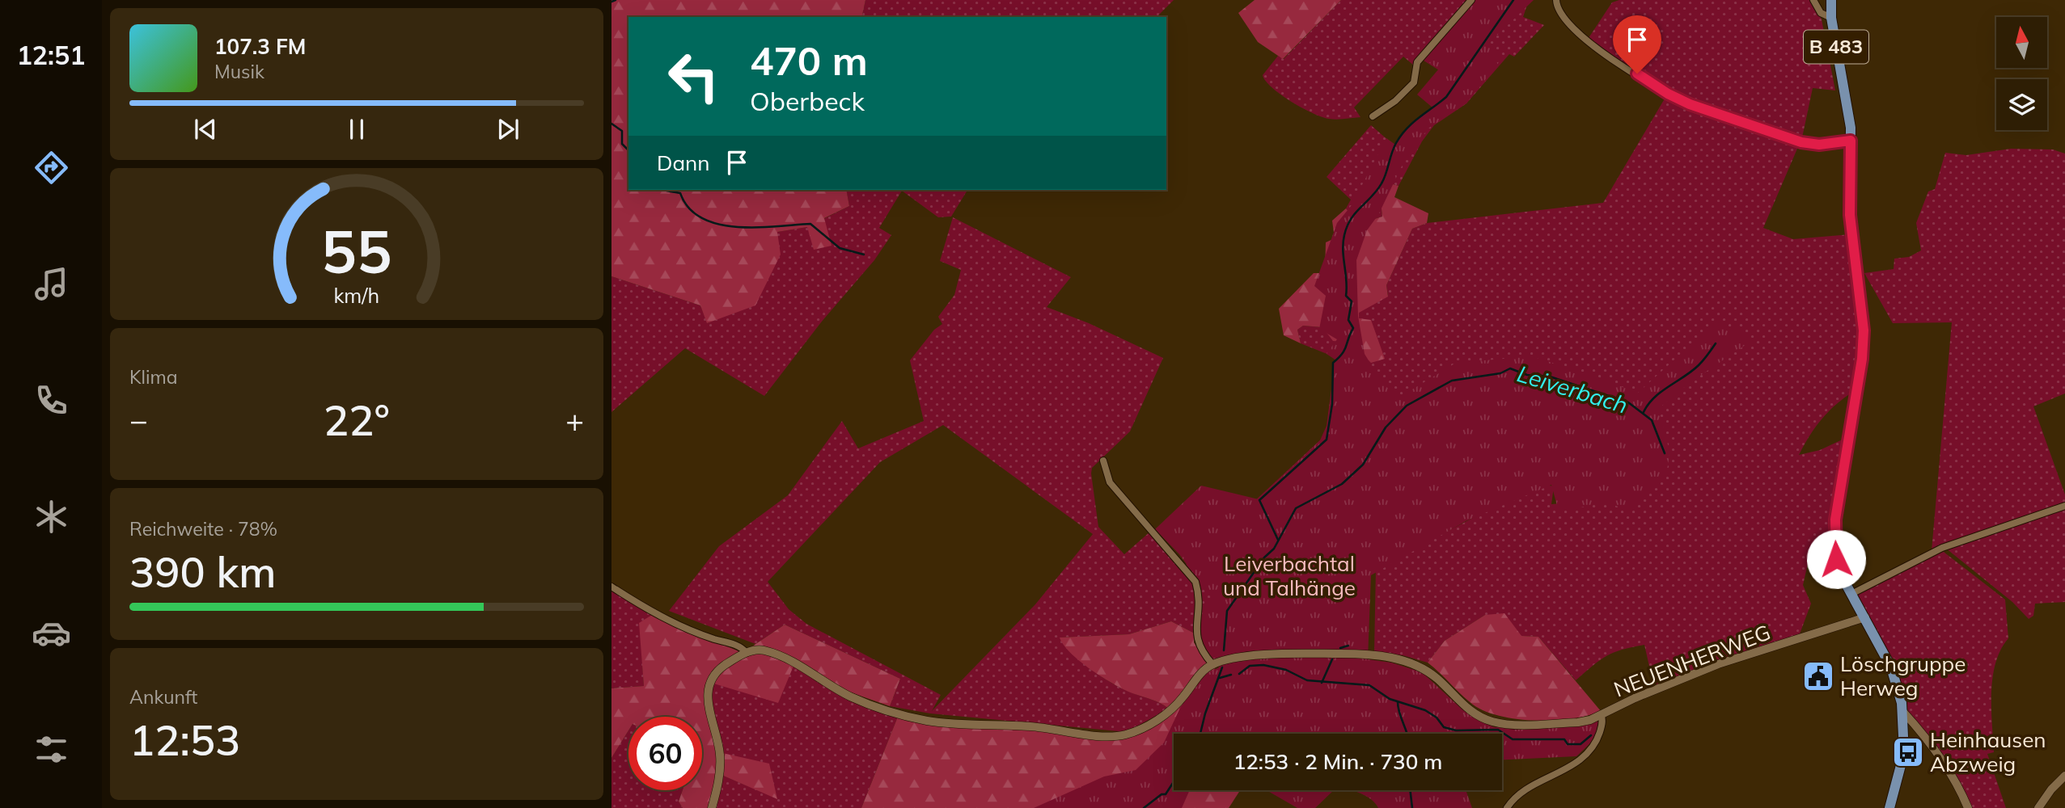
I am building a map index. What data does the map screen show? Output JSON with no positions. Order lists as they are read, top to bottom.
{
  "streets": {
    "main road": ["B 483"],
    "street": ["NEUENHERWEG"]
  },
  "crossings": [
    ["B 483", "NEUENHERWEG"]
  ],
  "water": ["Leiverbach"],
  "parks": ["Leiverbachtal und Talhänge"],
  "places": {
    "public building": ["Löschgruppe Herweg"],
    "bus stop": ["Heinhausen Abzweig"]
  },
  "north": "top",
  "page": {
    "tabs": "12:51",
    "turn": ["470 m", "Oberbeck"],
    "song": ["107.3 FM", "Musik"],
    "then": "Dann",
    "tile": [
      "Klima",
      ["Reichweite · 78%", "390 km"],
      ["Ankunft", "12:53"]
    ],
    "heat": ["−", "22°", "+"],
    "limit": "60",
    "trip": "12:53 · 2 Min. · 730 m",
    "gauge": ["55", "km/h"]
  }
}
